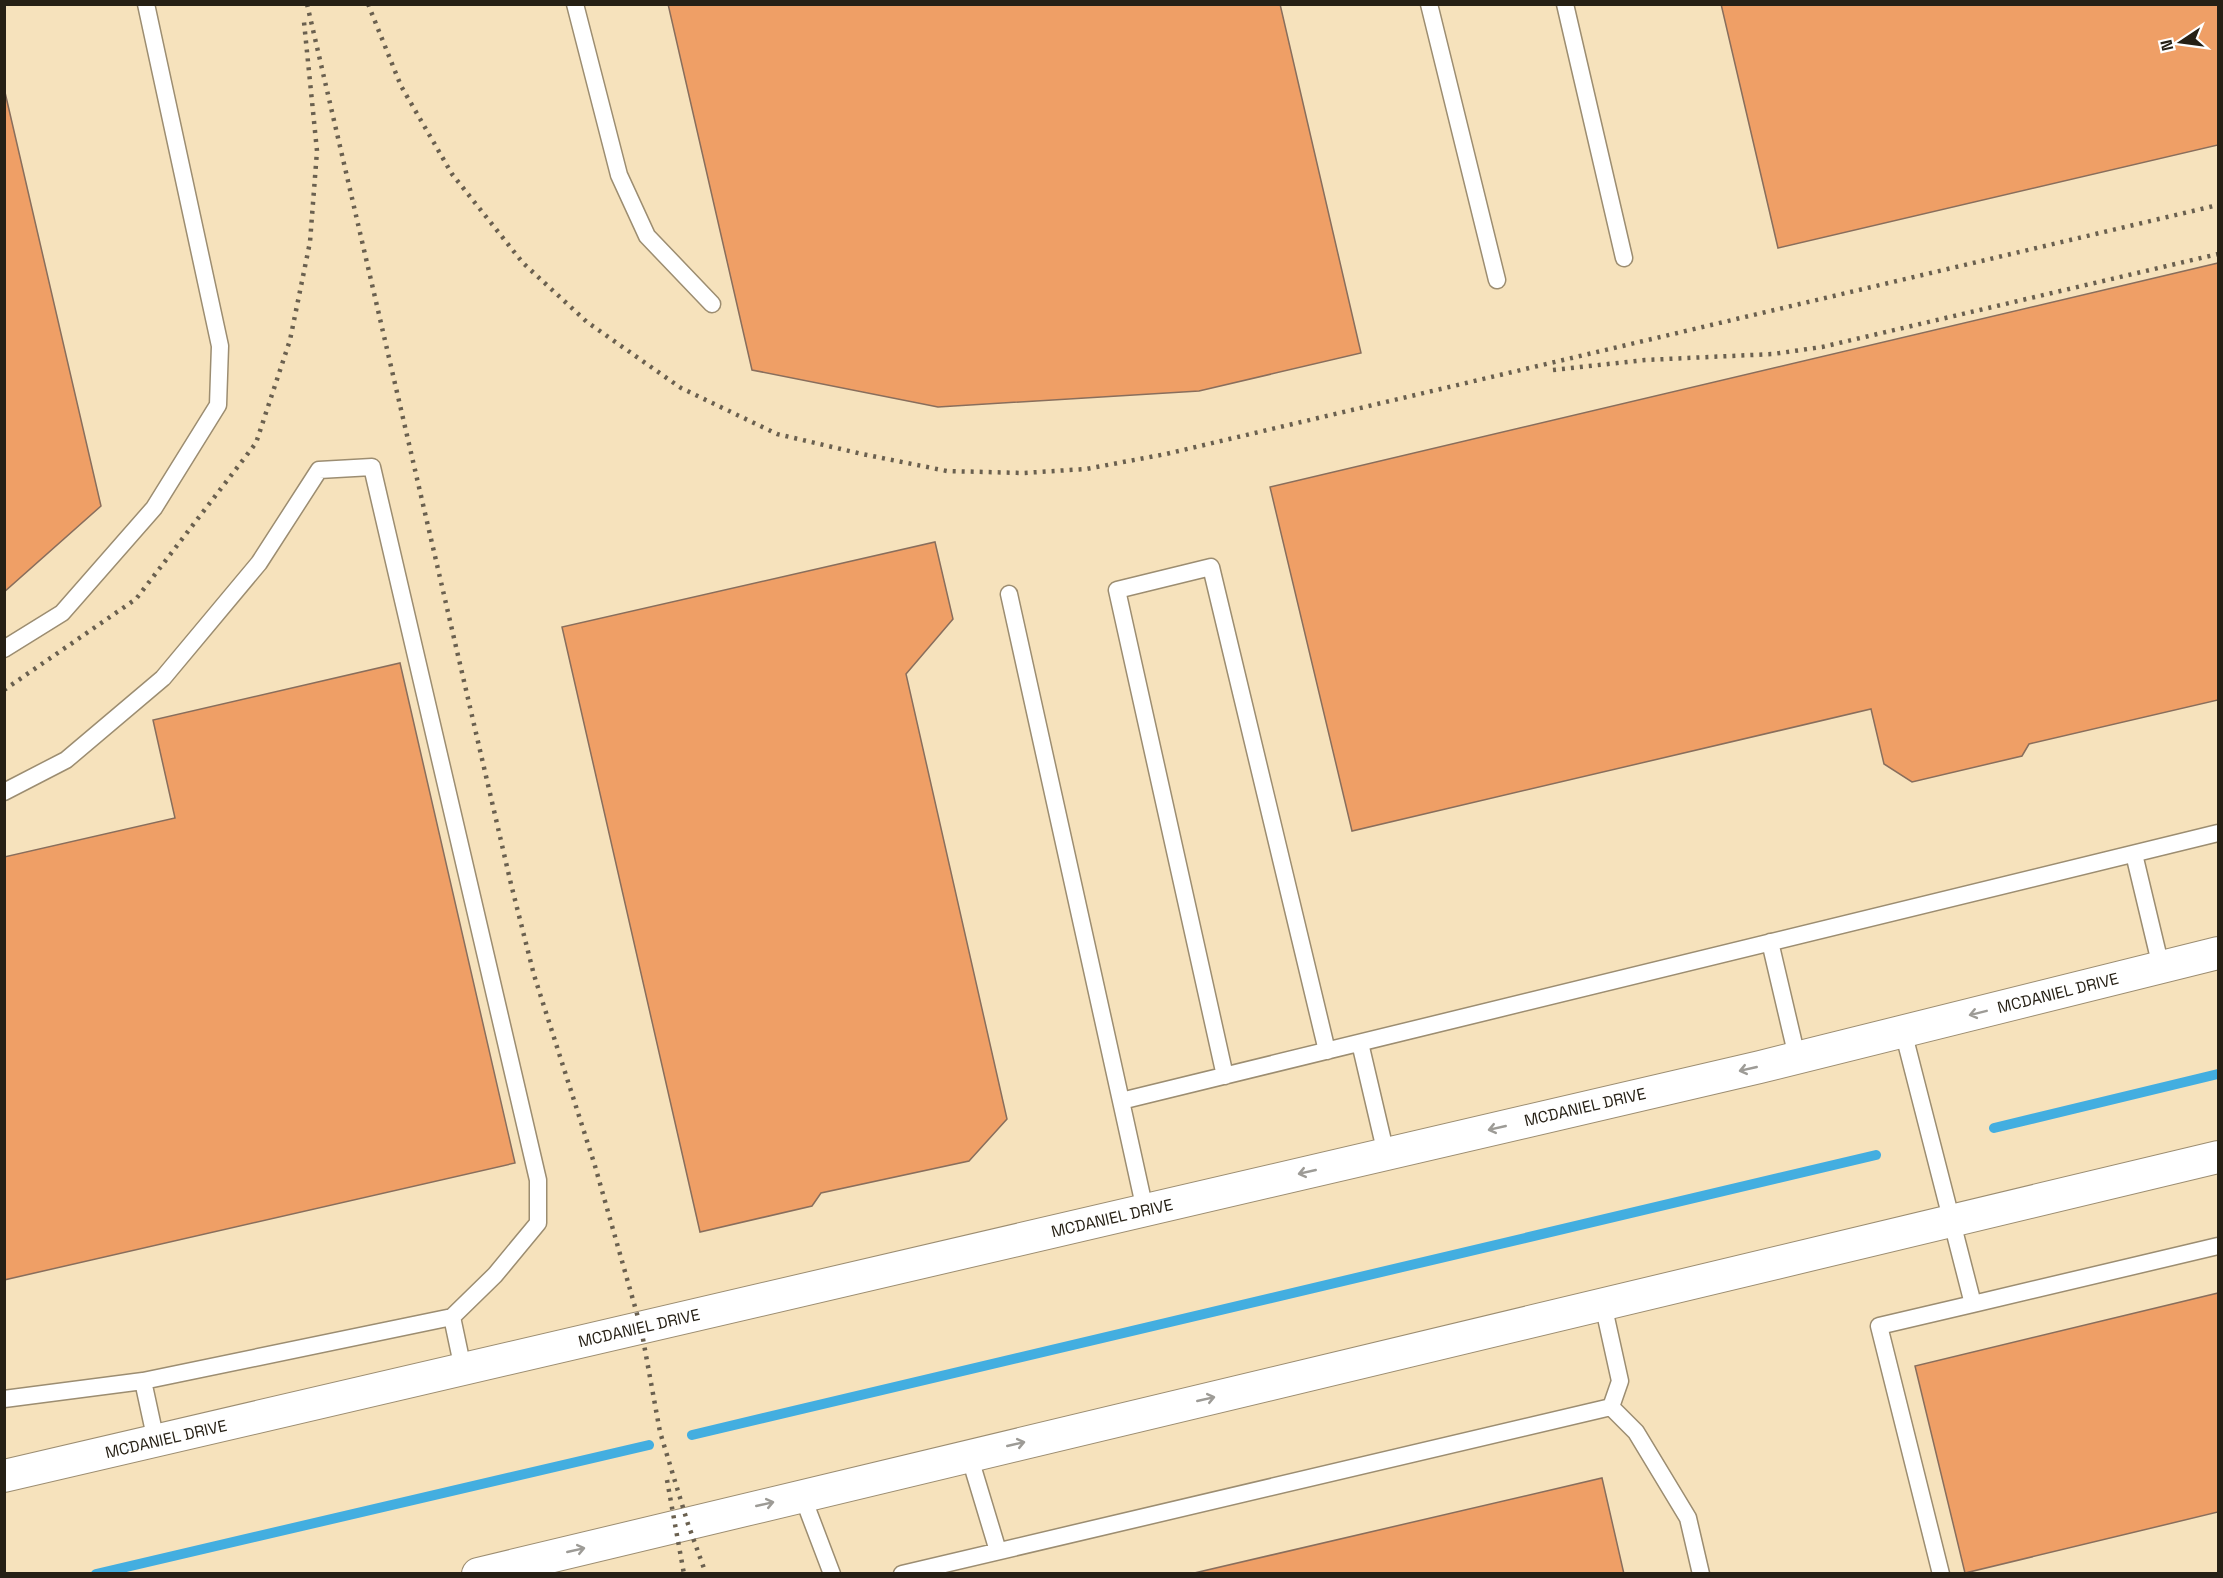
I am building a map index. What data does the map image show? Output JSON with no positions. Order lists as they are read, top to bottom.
{
  "streets": {
    "street": ["MCDANIEL DRIVE"]
  },
  "north": "left"
}
